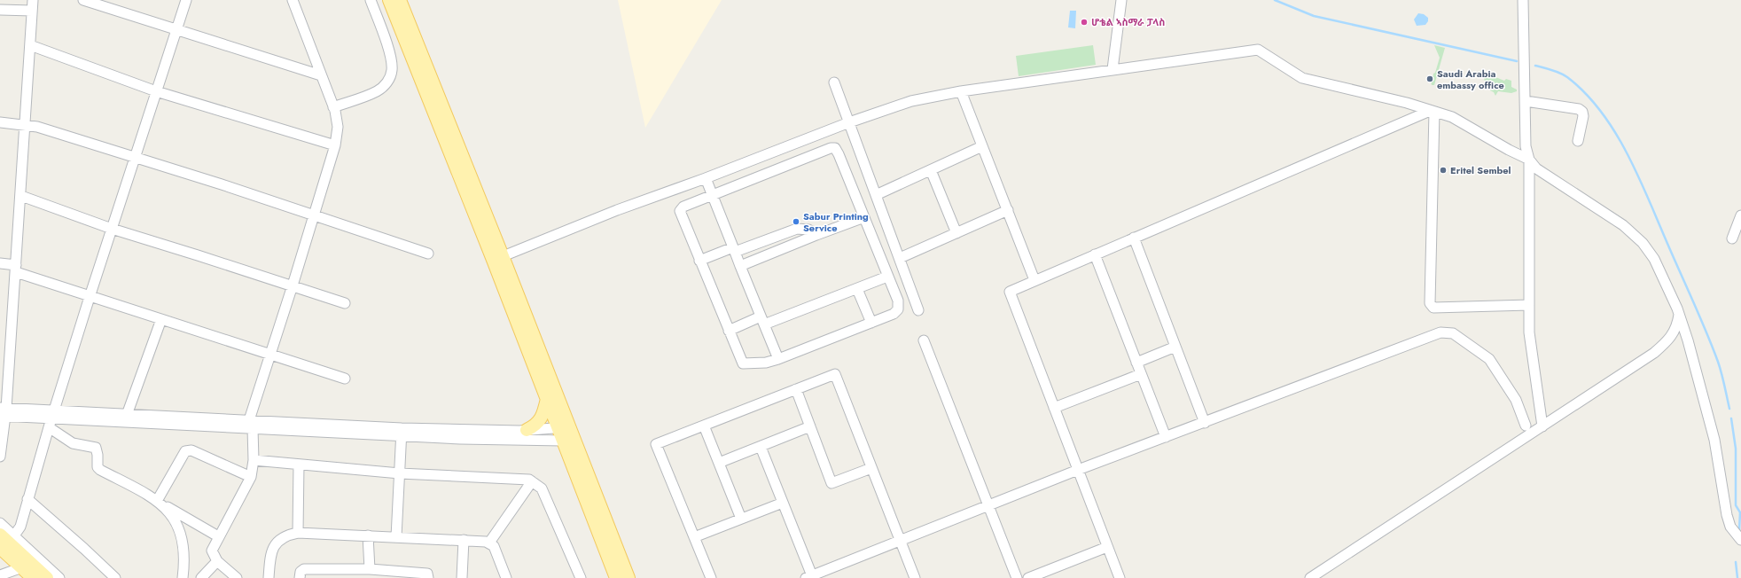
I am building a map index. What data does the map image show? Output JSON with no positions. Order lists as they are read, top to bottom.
{
  "places": [
    "ሆቴል ኣስማራ ፓላስ",
    "Saudi Arabia embassy office",
    "Eritel Sembel",
    "Sabur Printing Service"
  ]
}
